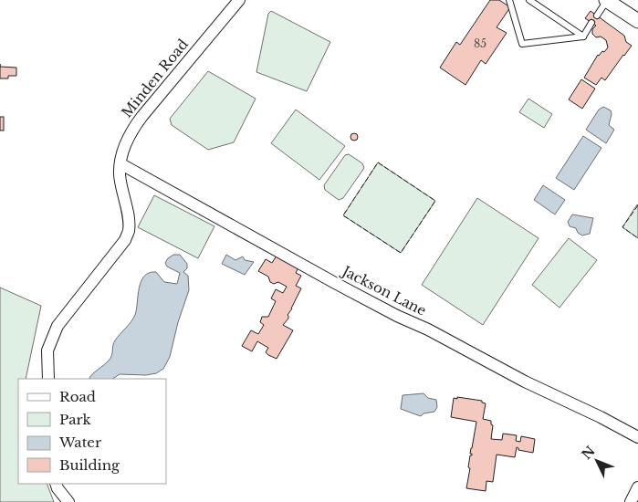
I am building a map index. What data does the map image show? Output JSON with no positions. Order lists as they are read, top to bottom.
{
  "streets": {
    "street": ["Minden Road", "Jackson Lane"]
  },
  "crossings": [
    ["Minden Road", "Jackson Lane"]
  ],
  "house_numbers": ["85"],
  "legend": [
    "Road",
    "Park",
    "Water",
    "Building"
  ],
  "north": "top left"
}
